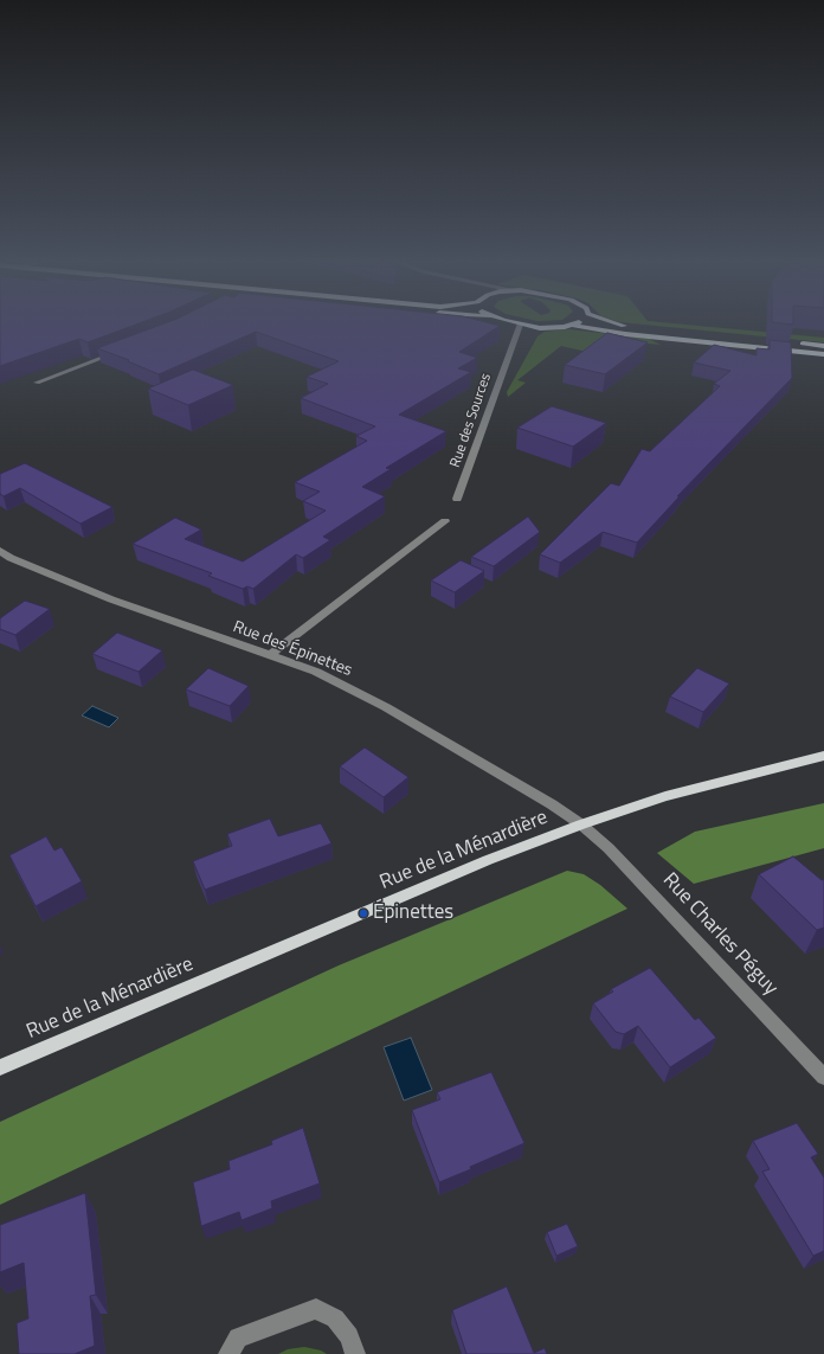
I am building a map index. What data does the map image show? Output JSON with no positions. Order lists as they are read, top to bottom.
{
  "streets": {
    "main road": ["Rue de la Ménardière"],
    "street": ["Rue des Sources", "Rue des Épinettes", "Rue Charles Péguy"]
  },
  "crossings": [
    ["Rue des Épinettes", "Rue de la Ménardière"],
    ["Rue des Épinettes", "Rue Charles Péguy"],
    ["Rue de la Ménardière", "Rue Charles Péguy"]
  ],
  "places": ["Épinettes"]
}
